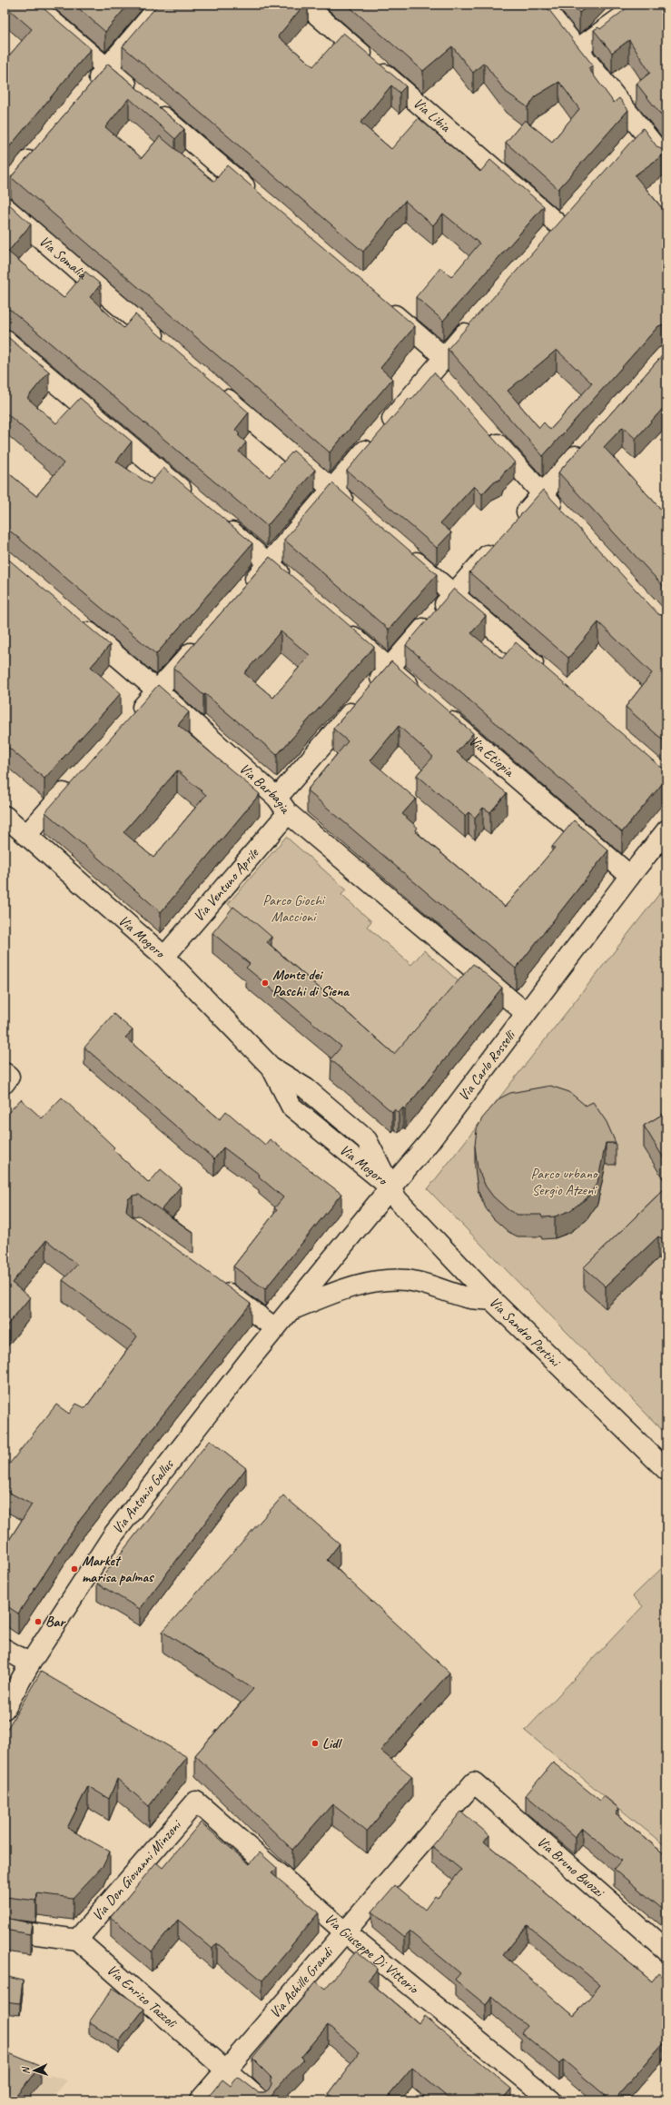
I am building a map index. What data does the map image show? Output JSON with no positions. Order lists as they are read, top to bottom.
{
  "streets": {
    "street": [
      "Via Libia",
      "Via Somalia",
      "Via Etiopia",
      "Via Barbagia",
      "Via Ventuno Aprile",
      "Via Mogoro",
      "Via Carlo Rosselli",
      "Via Sandro Pertini",
      "Via Antonio Gallus",
      "Via Bruno Buozzi",
      "Via Don Giovanni Minzoni",
      "Via Giuseppe Di Vittorio",
      "Via Achille Grandi",
      "Via Enrico Tazzoli"
    ]
  },
  "crossings": [
    ["Via Etiopia", "Via Carlo Rosselli"],
    ["Via Barbagia", "Via Ventuno Aprile"],
    ["Via Barbagia", "Via Carlo Rosselli"],
    ["Via Ventuno Aprile", "Via Mogoro"],
    ["Via Mogoro", "Via Carlo Rosselli"],
    ["Via Mogoro", "Via Sandro Pertini"],
    ["Via Carlo Rosselli", "Via Sandro Pertini"],
    ["Via Carlo Rosselli", "Via Antonio Gallus"],
    ["Via Bruno Buozzi", "Via Achille Grandi"],
    ["Via Don Giovanni Minzoni", "Via Giuseppe Di Vittorio"],
    ["Via Don Giovanni Minzoni", "Via Enrico Tazzoli"],
    ["Via Giuseppe Di Vittorio", "Via Achille Grandi"],
    ["Via Achille Grandi", "Via Enrico Tazzoli"]
  ],
  "parks": ["Parco Giochi Maccioni", "Parco urbano Sergio Atzeni"],
  "places": [
    "Monte dei Paschi di Siena",
    "Market marisa palmas",
    "Bar",
    "Lidl"
  ],
  "north": "left"
}
